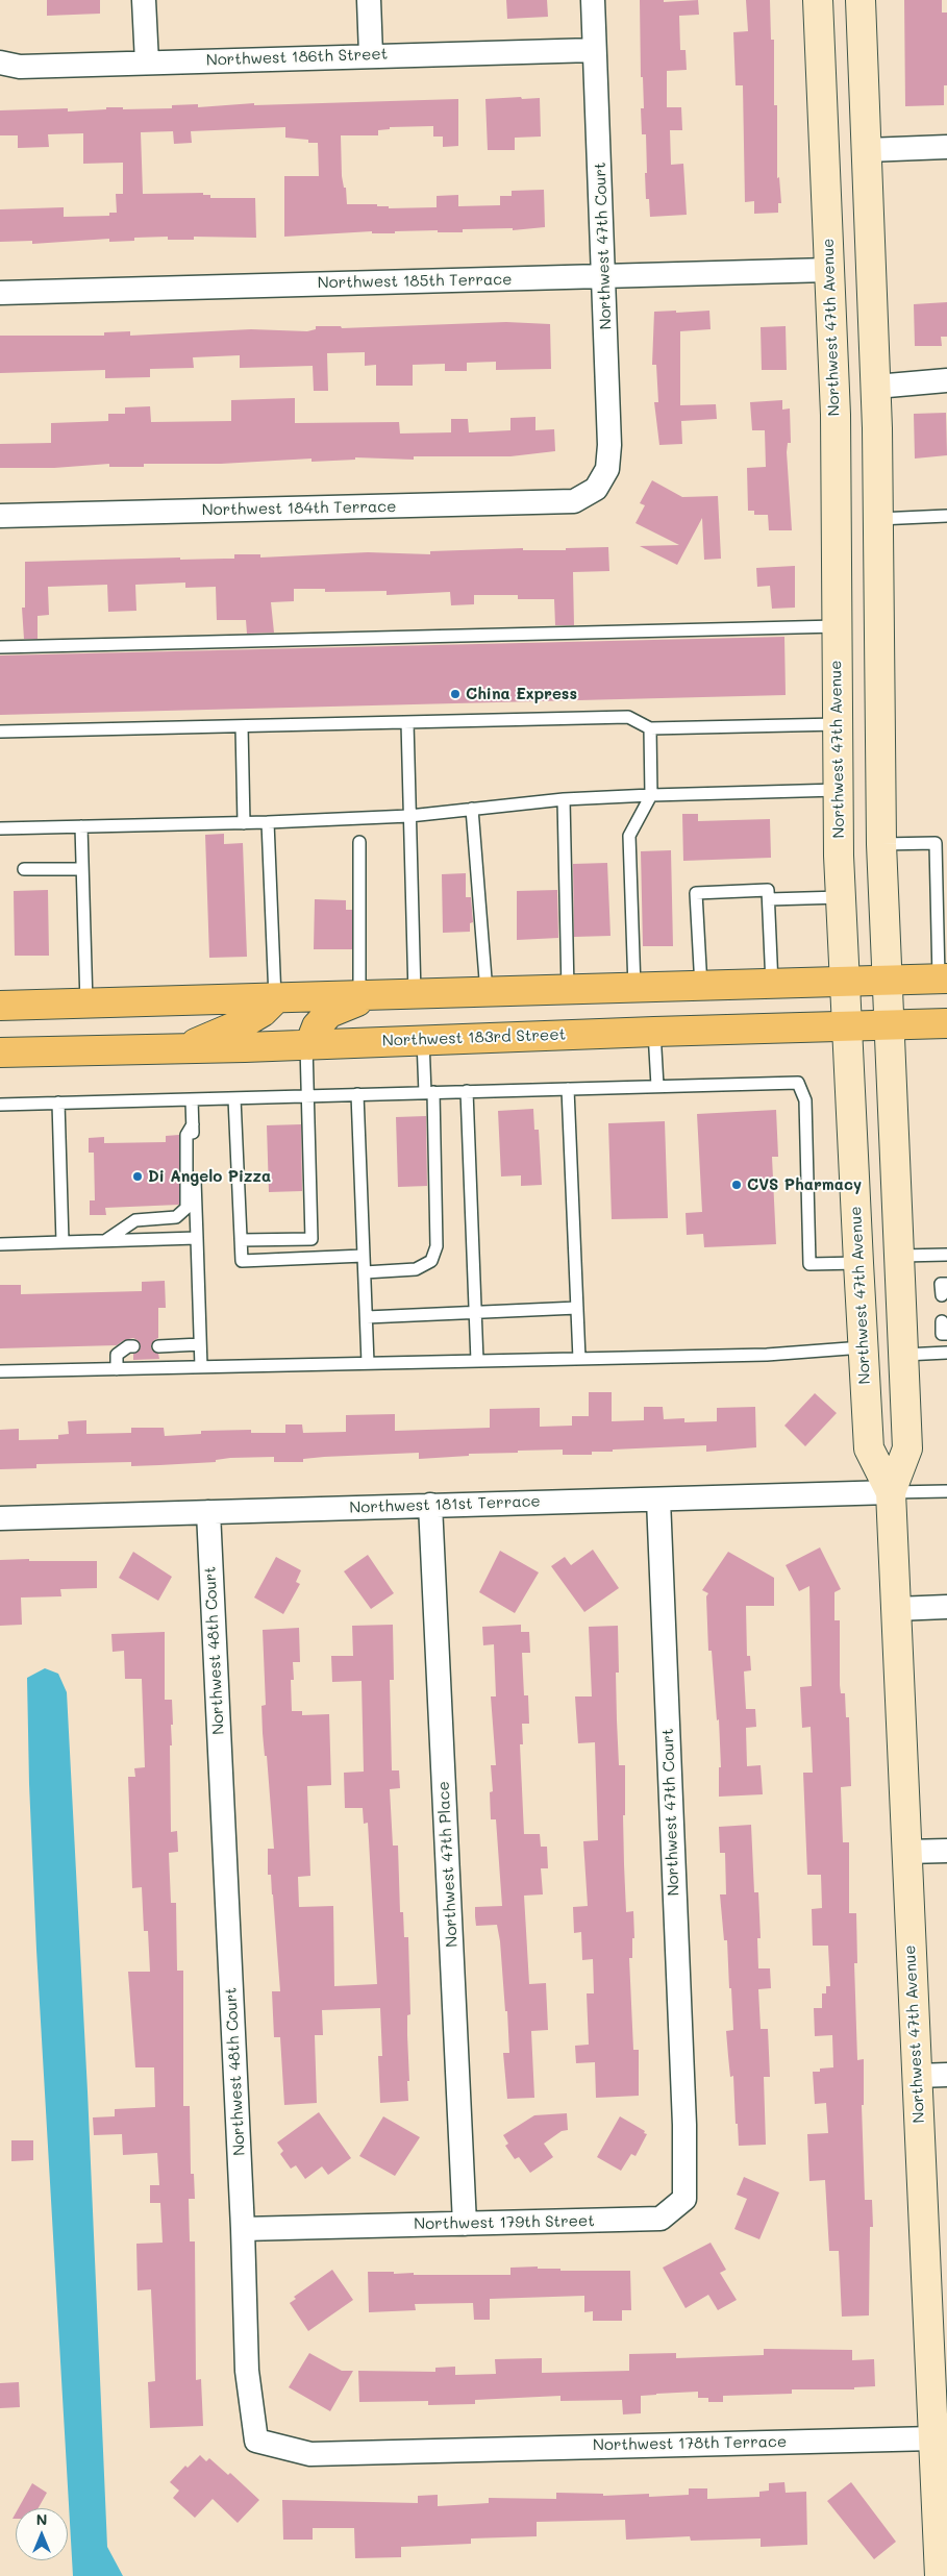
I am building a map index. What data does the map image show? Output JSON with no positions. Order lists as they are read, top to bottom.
{
  "streets": {
    "main road": ["Northwest 47th Avenue", "Northwest 183rd Street"],
    "street": [
      "Northwest 186th Street",
      "Northwest 47th Court",
      "Northwest 185th Terrace",
      "Northwest 184th Terrace",
      "Northwest 181st Terrace",
      "Northwest 48th Court",
      "Northwest 47th Place",
      "Northwest 179th Street",
      "Northwest 178th Terrace"
    ]
  },
  "crossings": [
    ["Northwest 186th Street", "Northwest 47th Court"],
    ["Northwest 47th Court", "Northwest 185th Terrace"],
    ["Northwest 47th Court", "Northwest 184th Terrace"],
    ["Northwest 47th Court", "Northwest 181st Terrace"],
    ["Northwest 47th Court", "Northwest 179th Street"],
    ["Northwest 185th Terrace", "Northwest 47th Avenue"],
    ["Northwest 47th Avenue", "Northwest 183rd Street"],
    ["Northwest 47th Avenue", "Northwest 181st Terrace"],
    ["Northwest 47th Avenue", "Northwest 178th Terrace"],
    ["Northwest 181st Terrace", "Northwest 48th Court"],
    ["Northwest 181st Terrace", "Northwest 47th Place"],
    ["Northwest 48th Court", "Northwest 179th Street"],
    ["Northwest 48th Court", "Northwest 178th Terrace"],
    ["Northwest 47th Place", "Northwest 179th Street"]
  ],
  "places": ["China Express", "Di Angelo Pizza", "CVS Pharmacy"],
  "north": "top"
}
